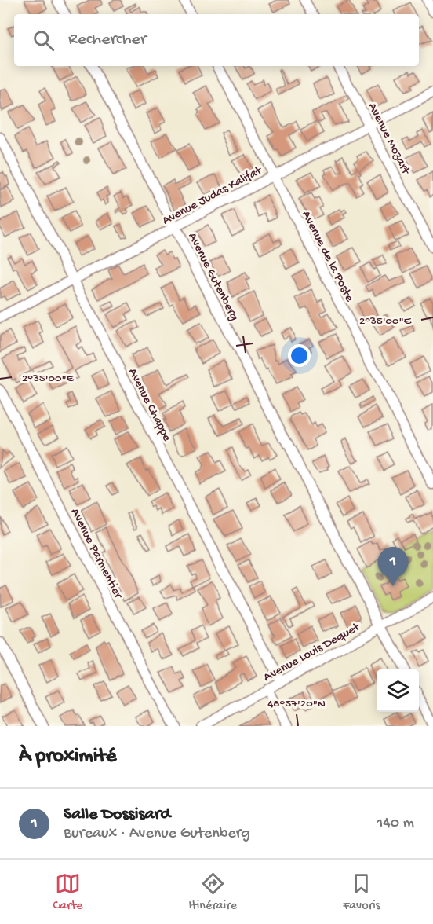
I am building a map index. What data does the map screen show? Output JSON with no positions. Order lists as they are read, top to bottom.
{
  "streets": {
    "street": [
      "Avenue Mozart",
      "Avenue Judas Kalifat",
      "Avenue de la Poste",
      "Avenue Gutenberg",
      "Avenue Chappe",
      "Avenue Parmentier",
      "Avenue Louis Dequet"
    ]
  },
  "crossings": [
    ["Avenue Mozart", "Avenue Judas Kalifat"],
    ["Avenue Judas Kalifat", "Avenue de la Poste"],
    ["Avenue Judas Kalifat", "Avenue Gutenberg"],
    ["Avenue Judas Kalifat", "Avenue Chappe"],
    ["Avenue Gutenberg", "Avenue Louis Dequet"],
    ["Avenue Chappe", "Avenue Louis Dequet"]
  ],
  "page": {
    "search": "Rechercher",
    "pins": "1",
    "heading": "À proximité",
    "list": [
      {
        "mark": "1",
        "name": "Salle Dossisard",
        "note": "Bureaux · Avenue Gutenberg",
        "value": "140 m"
      }
    ],
    "nav": ["Carte", "Itinéraire", "Favoris"]
  },
  "coordinates": ["2°35'00\"E", "48°57'20\"N"]
}
